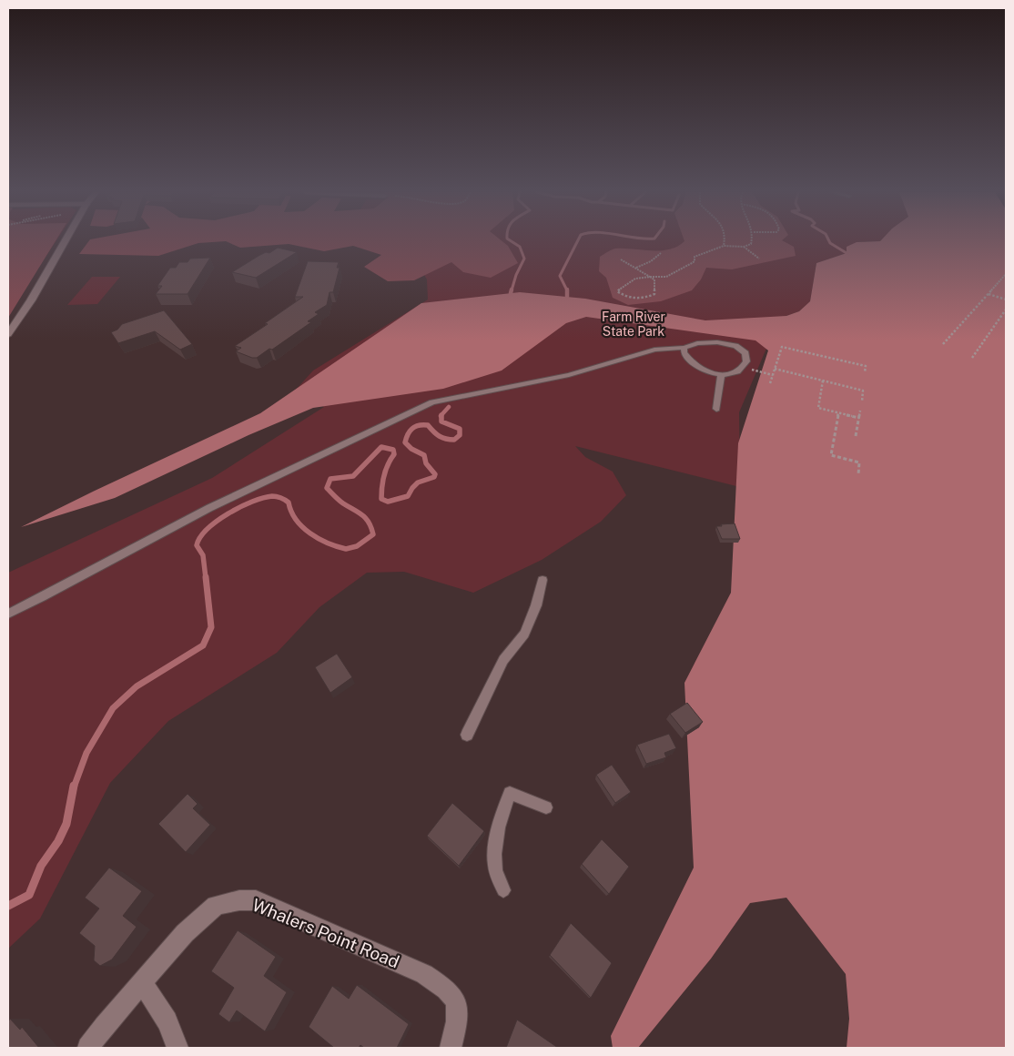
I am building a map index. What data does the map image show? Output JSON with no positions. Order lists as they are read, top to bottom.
{
  "streets": {
    "street": ["Whalers Point Road"]
  },
  "parks": ["Farm River State Park"]
}
